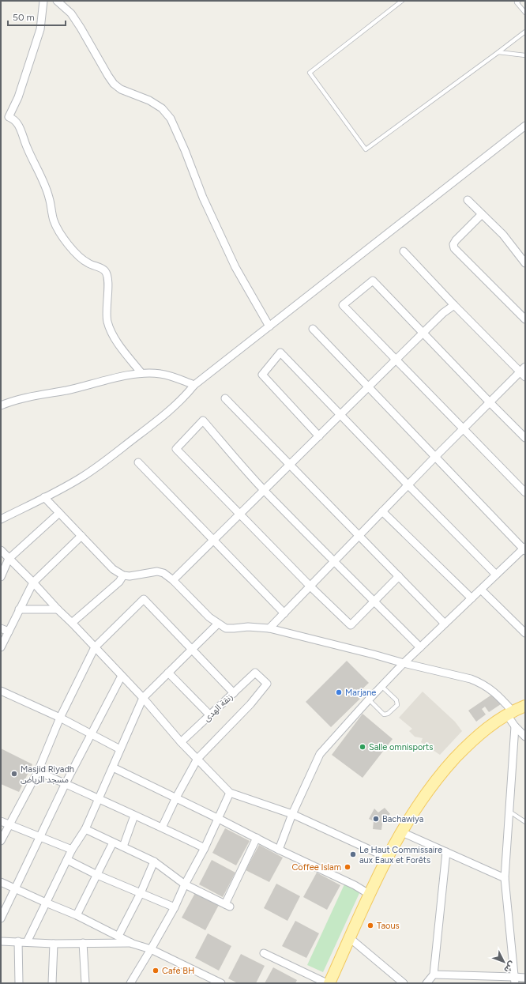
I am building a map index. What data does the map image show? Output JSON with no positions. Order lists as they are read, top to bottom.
{
  "streets": {
    "street": ["زنقة الهدى"]
  },
  "places": [
    "Marjane",
    "Salle omnisports",
    "Masjid Riyadh مسجد الرياض",
    "Bachawiya",
    "Le Haut Commissaire aux Eaux et Forêts",
    "Coffee Islam",
    "Taous",
    "Café BH"
  ],
  "scale_bar": "50 m",
  "north": "bottom right"
}
